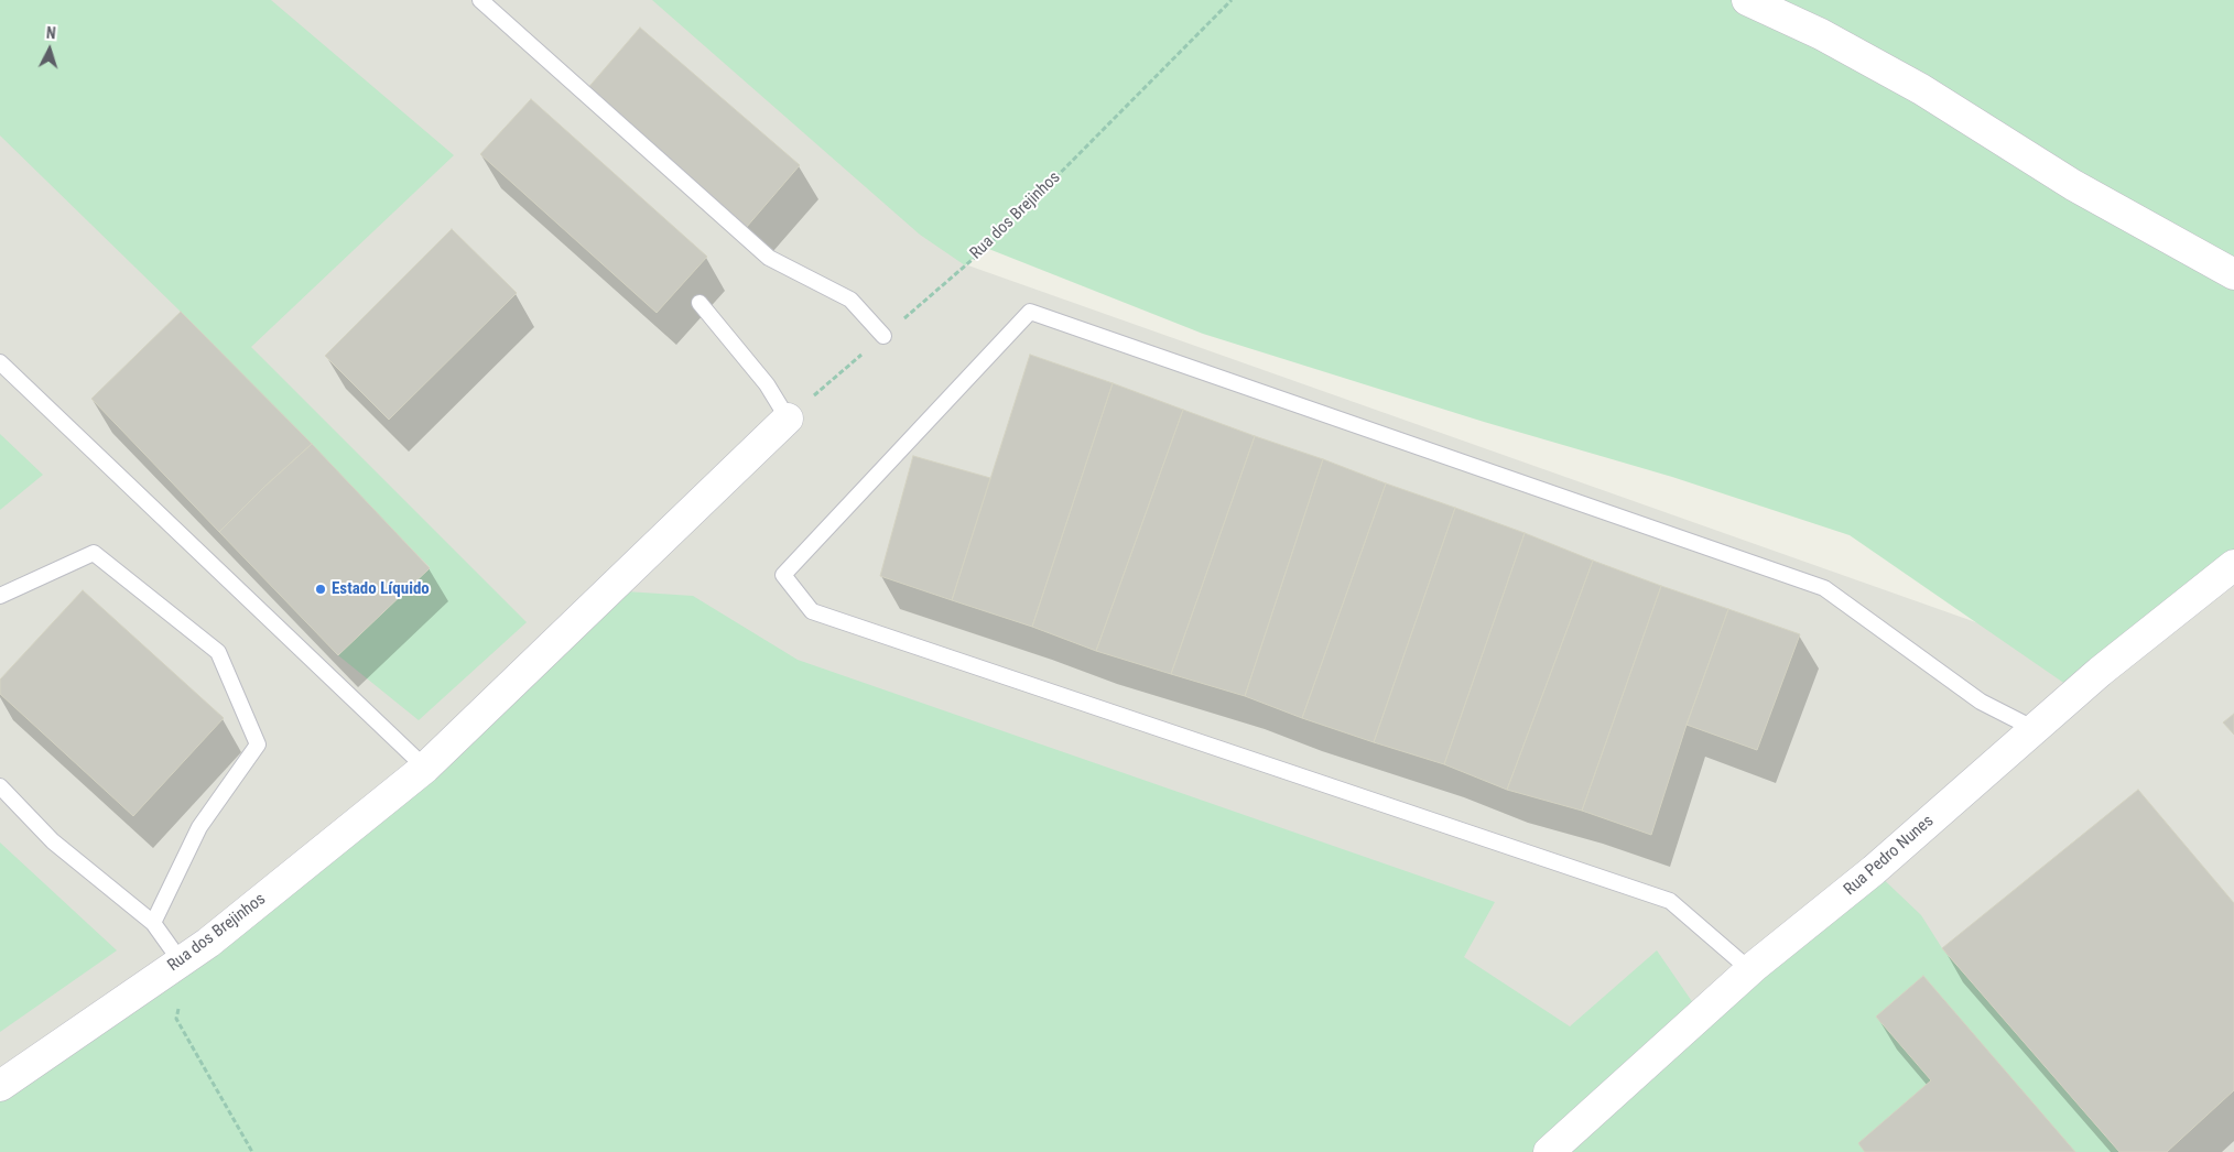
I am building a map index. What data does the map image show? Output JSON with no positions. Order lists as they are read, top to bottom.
{
  "streets": {
    "street": ["Rua dos Brejinhos", "Rua Pedro Nunes"]
  },
  "places": ["Estado Líquido"],
  "north": "top"
}
